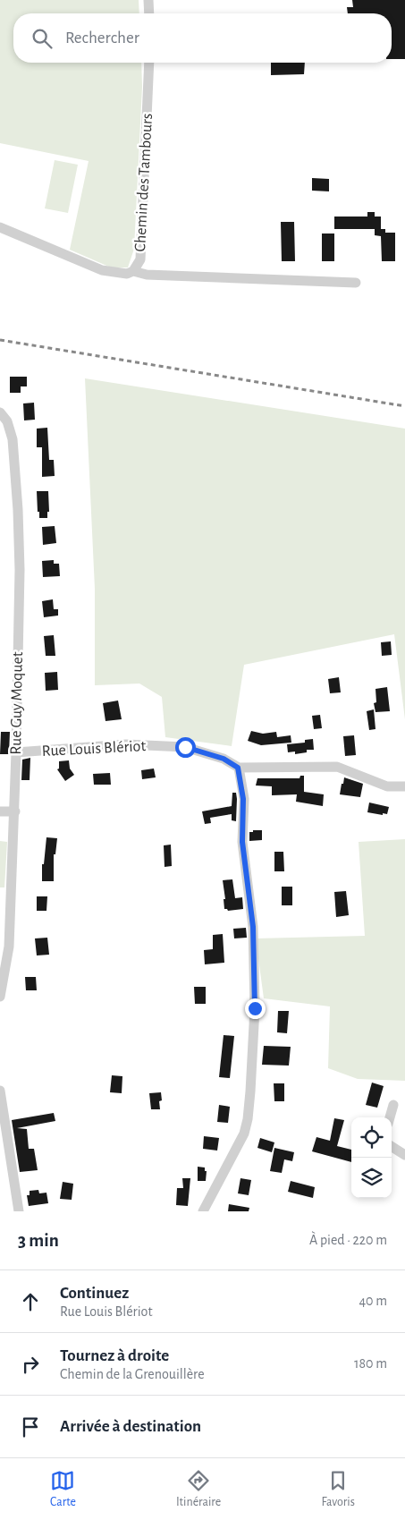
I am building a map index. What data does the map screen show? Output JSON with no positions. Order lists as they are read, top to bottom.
{
  "streets": {
    "street": ["Chemin des Tambours", "Rue Guy Moquet", "Rue Louis Blériot"]
  },
  "crossings": [
    ["Rue Guy Moquet", "Rue Louis Blériot"]
  ],
  "page": {
    "search": "Rechercher",
    "heading": ["3 min", "À pied · 220 m"],
    "list": [
      ["Continuez", "Rue Louis Blériot", "40 m"],
      ["Tournez à droite", "Chemin de la Grenouillère", "180 m"],
      "Arrivée à destination"
    ],
    "nav": ["Carte", "Itinéraire", "Favoris"]
  }
}
